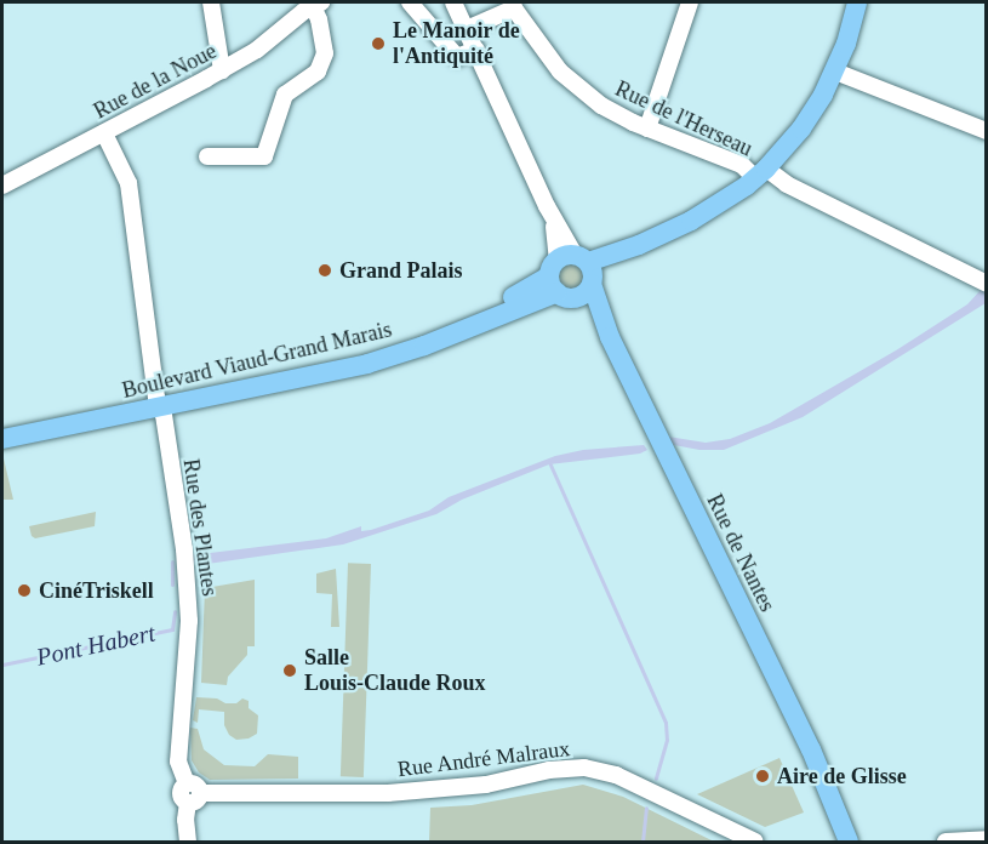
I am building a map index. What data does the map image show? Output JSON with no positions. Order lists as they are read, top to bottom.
{
  "streets": {
    "main road": ["Boulevard Viaud-Grand Marais", "Rue de Nantes"],
    "street": [
      "Rue de la Noue",
      "Rue de l'Herseau",
      "Rue des Plantes",
      "Rue André Malraux"
    ]
  },
  "crossings": [
    ["Rue de la Noue", "Rue des Plantes"],
    ["Rue de l'Herseau", "Boulevard Viaud-Grand Marais"],
    ["Rue de l'Herseau", "Rue de Nantes"],
    ["Boulevard Viaud-Grand Marais", "Rue des Plantes"],
    ["Boulevard Viaud-Grand Marais", "Rue de Nantes"],
    ["Rue des Plantes", "Rue André Malraux"]
  ],
  "water": ["Pont Habert"],
  "places": [
    "Le Manoir de l'Antiquité",
    "Grand Palais",
    "CinéTriskell",
    "Salle Louis-Claude Roux",
    "Aire de Glisse"
  ]
}
